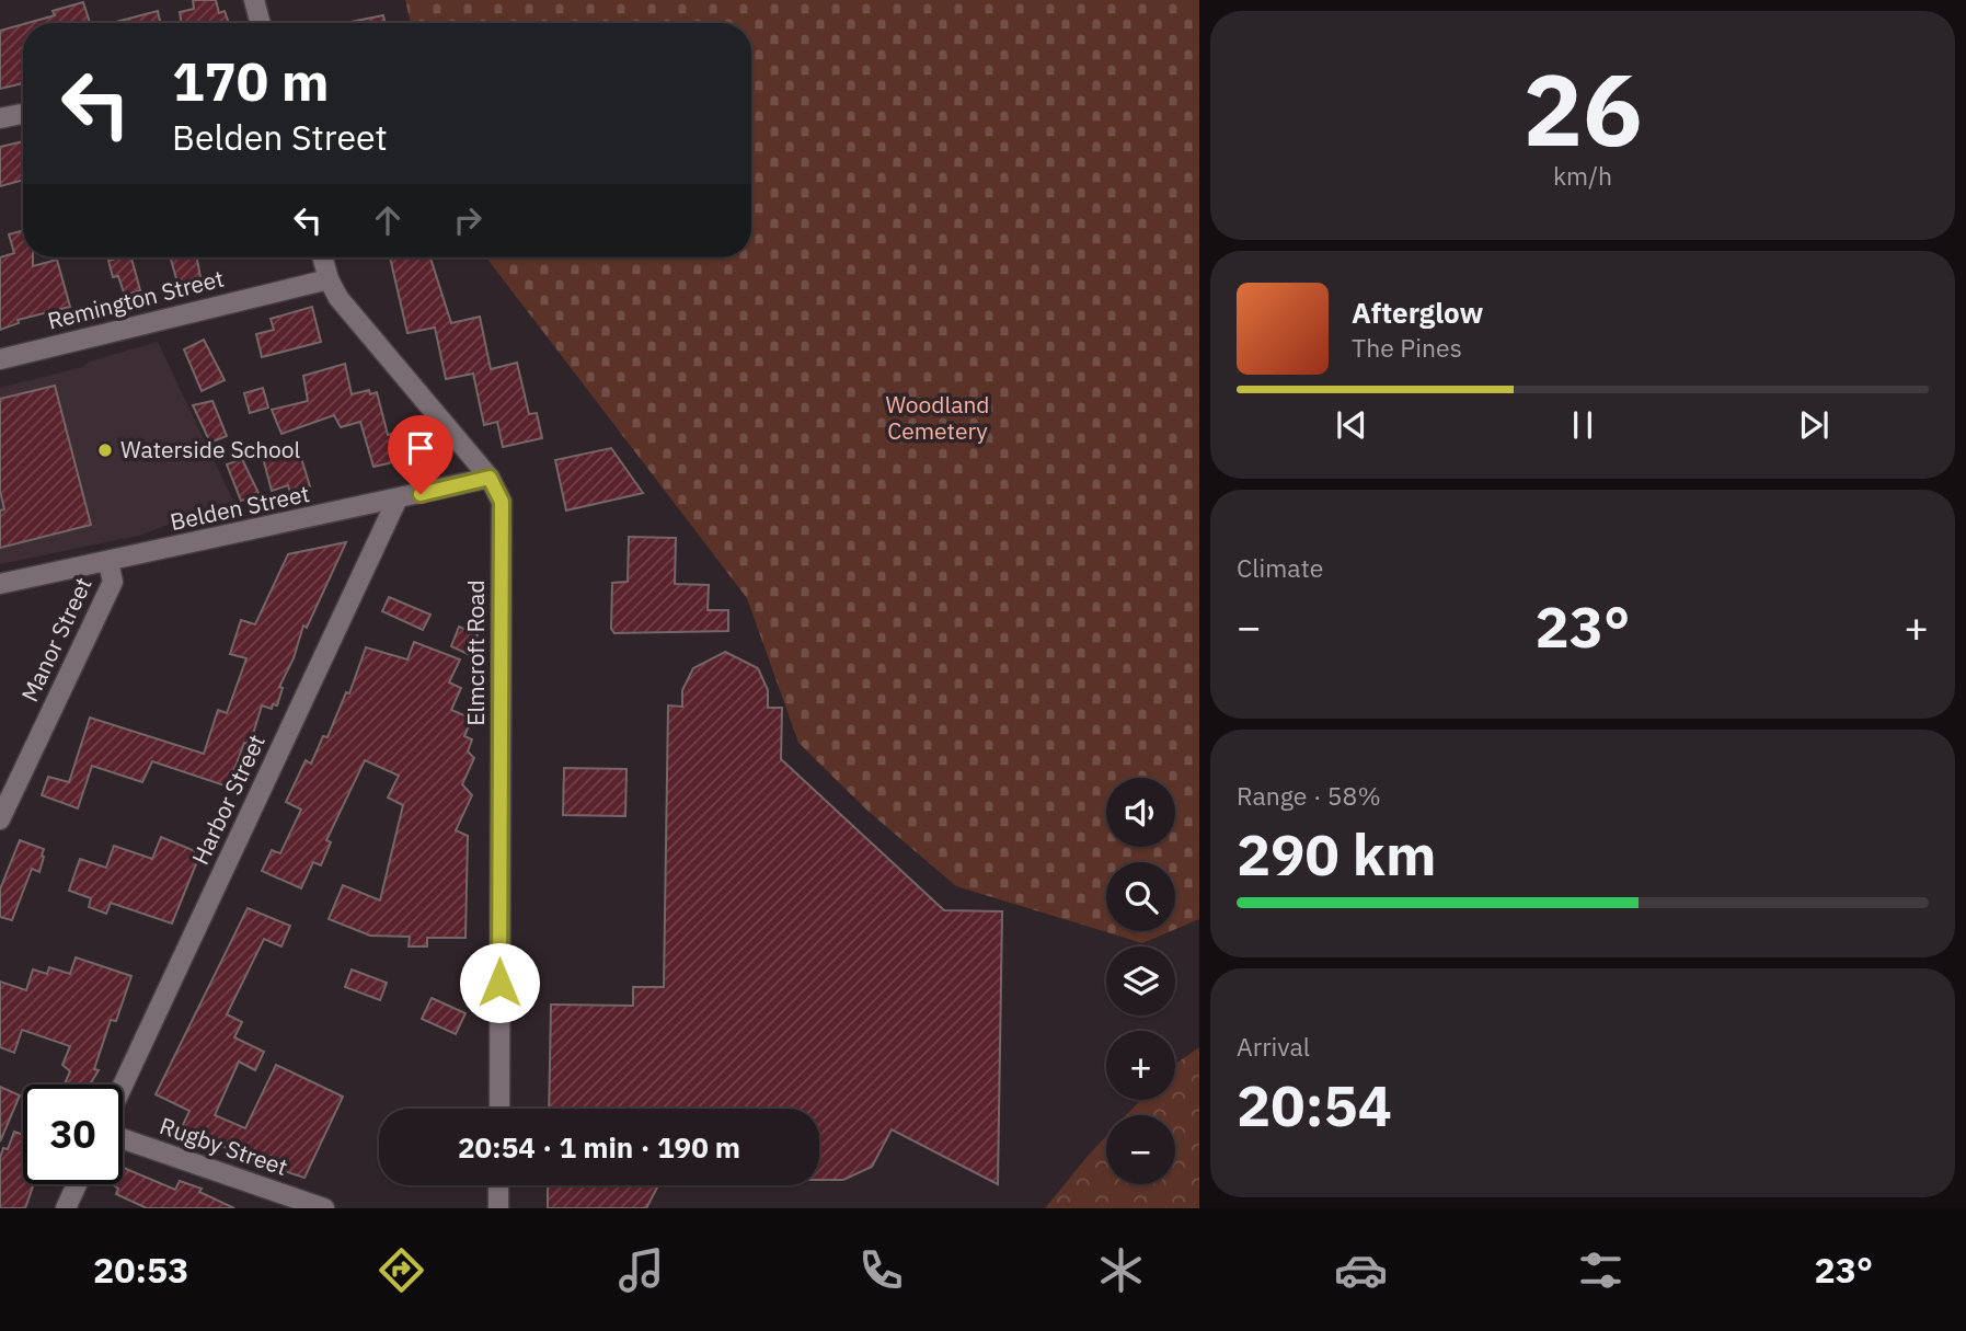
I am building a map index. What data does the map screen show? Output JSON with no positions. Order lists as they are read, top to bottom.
{
  "streets": {
    "street": [
      "Remington Street",
      "Belden Street",
      "Manor Street",
      "Elmcroft Road",
      "Harbor Street",
      "Rugby Street"
    ]
  },
  "crossings": [
    ["Remington Street", "Elmcroft Road"],
    ["Belden Street", "Manor Street"],
    ["Belden Street", "Elmcroft Road"],
    ["Belden Street", "Harbor Street"]
  ],
  "parks": ["Woodland Cemetery"],
  "places": ["Waterside School"],
  "page": {
    "tile": [
      ["26", "km/h"],
      "Climate",
      ["Range · 58%", "290 km"],
      ["Arrival", "20:54"]
    ],
    "turn": ["170 m", "Belden Street"],
    "song": ["Afterglow", "The Pines"],
    "heat": ["−", "23°", "+"],
    "map_buttons": ["+", "−"],
    "limit": "30",
    "trip": "20:54 · 1 min · 190 m",
    "tabs": ["20:53", "23°"]
  }
}
